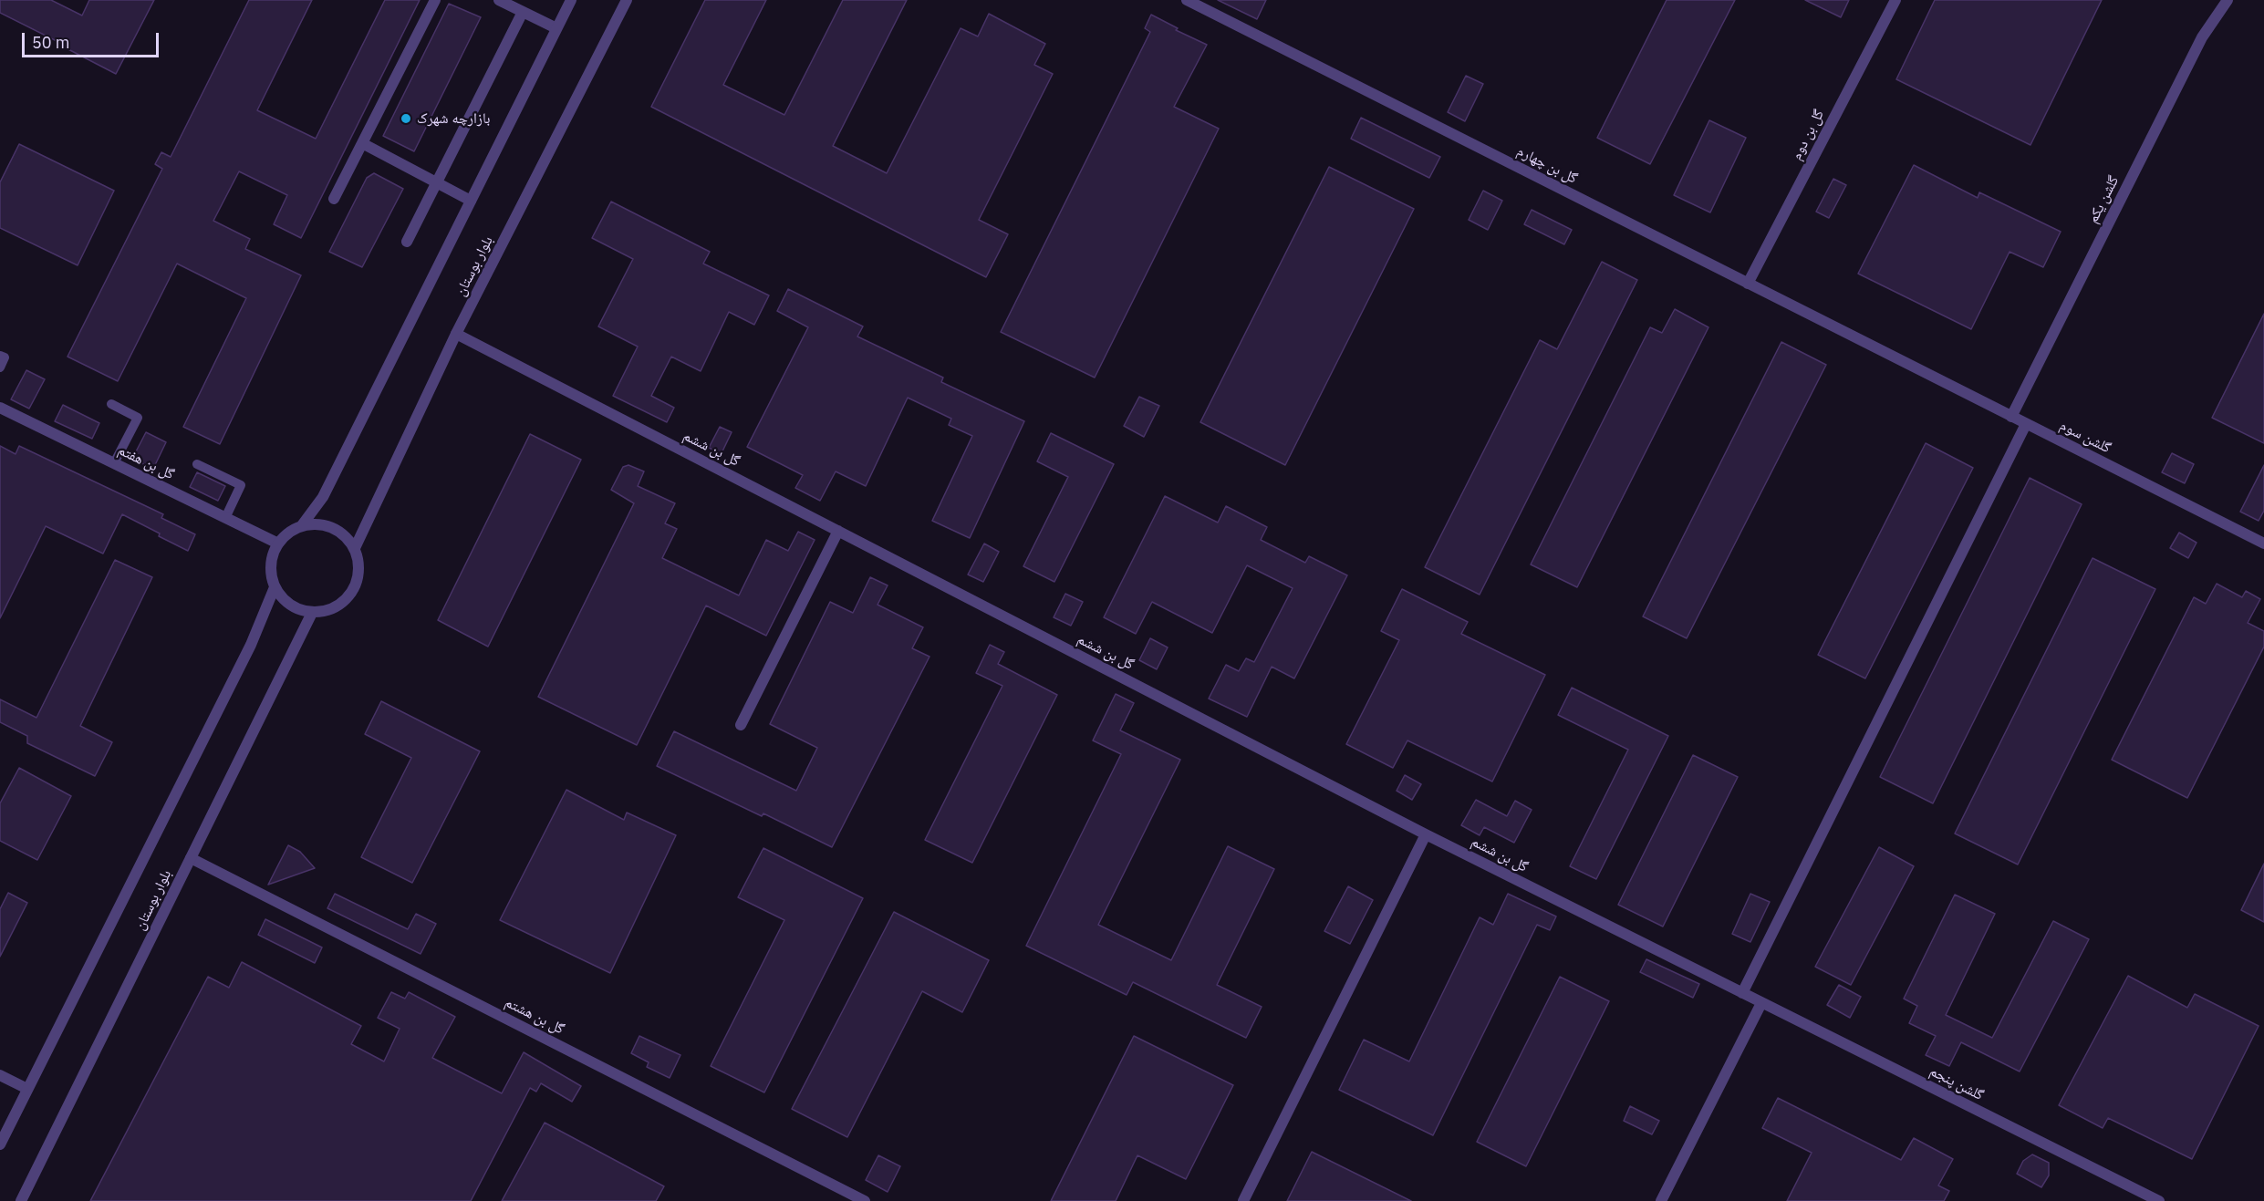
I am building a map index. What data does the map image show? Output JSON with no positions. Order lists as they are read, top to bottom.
{
  "streets": {
    "street": [
      "گل بن دوم",
      "گل بن چهارم",
      "گلشن یکم",
      "بلوار بوستان",
      "گلشن سوم",
      "گل بن ششم",
      "گل بن هفتم",
      "گل بن هشتم",
      "گلشن پنجم"
    ]
  },
  "crossings": [
    ["گل بن دوم", "گل بن چهارم"],
    ["گل بن چهارم", "گلشن سوم"],
    ["گلشن یکم", "گلشن سوم"],
    ["بلوار بوستان", "گل بن ششم"],
    ["بلوار بوستان", "گل بن هفتم"],
    ["بلوار بوستان", "گل بن هشتم"],
    ["گل بن ششم", "گلشن پنجم"]
  ],
  "places": ["بازارچه شهرک"],
  "scale_bar": "50 m"
}
